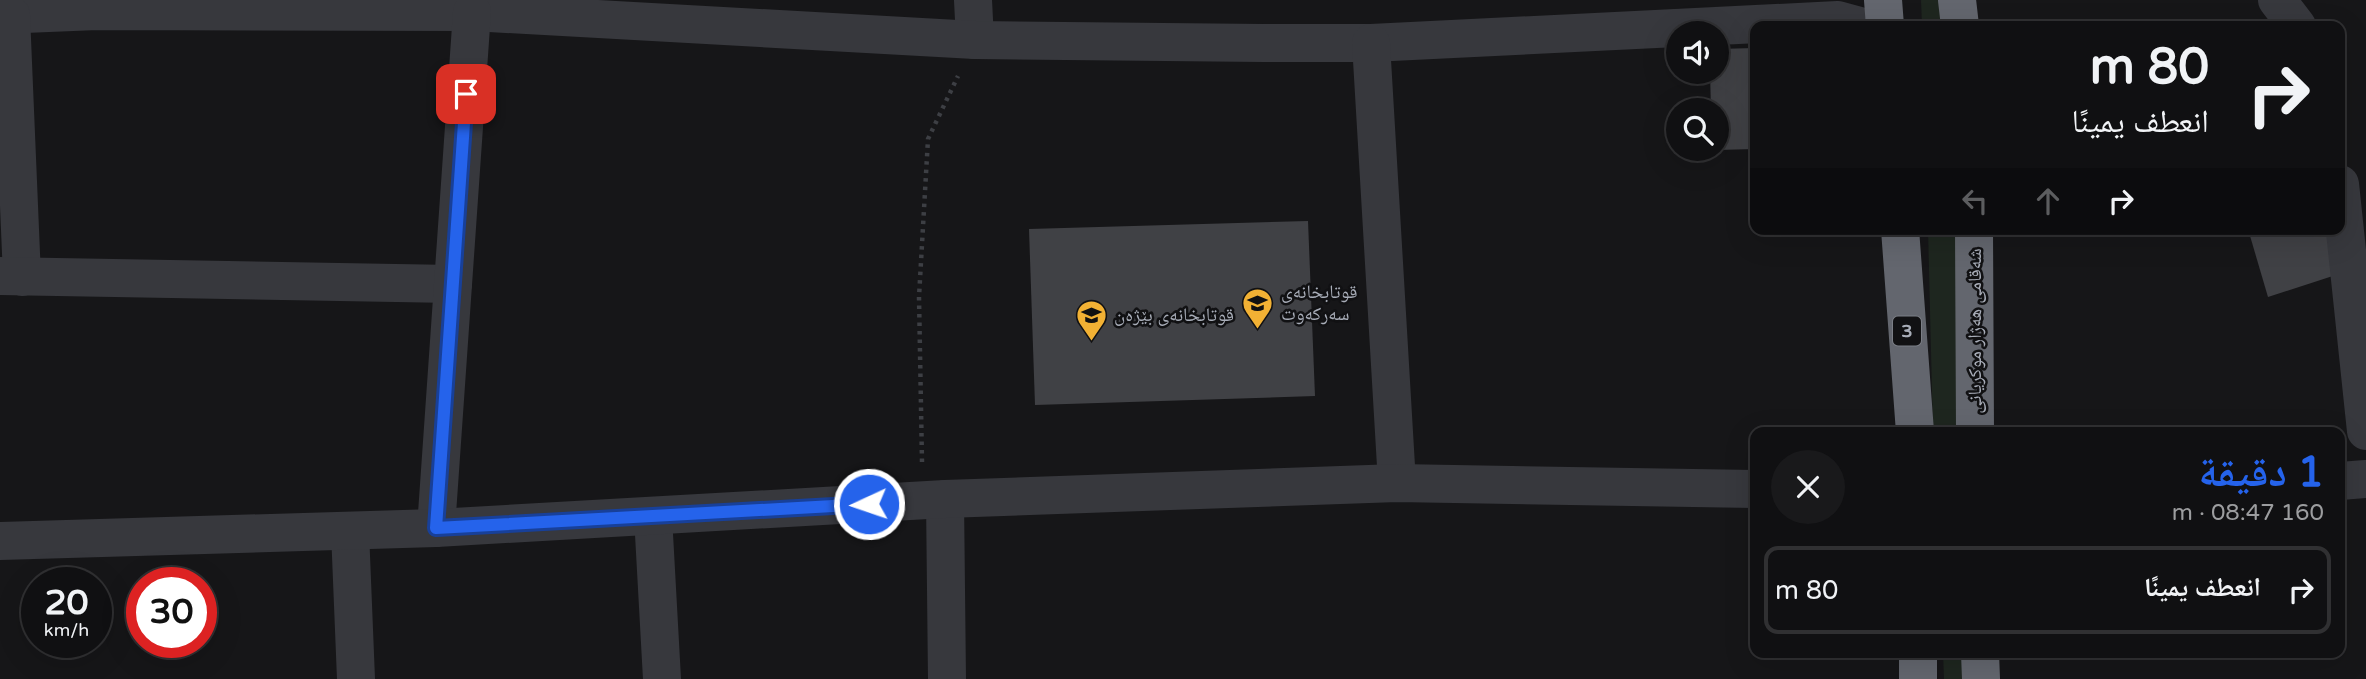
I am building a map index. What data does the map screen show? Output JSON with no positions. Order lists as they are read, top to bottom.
{
  "streets": {
    "highway": ["3", "شەقامی ھەژار موکریانی"]
  },
  "places": {
    "school or university": ["قوتابخانەی سەرکەوت", "قوتابخانەی بێژەن"]
  },
  "page": {
    "turn": ["80 m", "انعطف يمينًا"],
    "heading": ["1 دقيقة", "160 m · 08:47"],
    "list": [
      {
        "name": "انعطف يمينًا",
        "value": "80 m"
      }
    ],
    "speed": "20 km/h",
    "limit": "30"
  }
}
